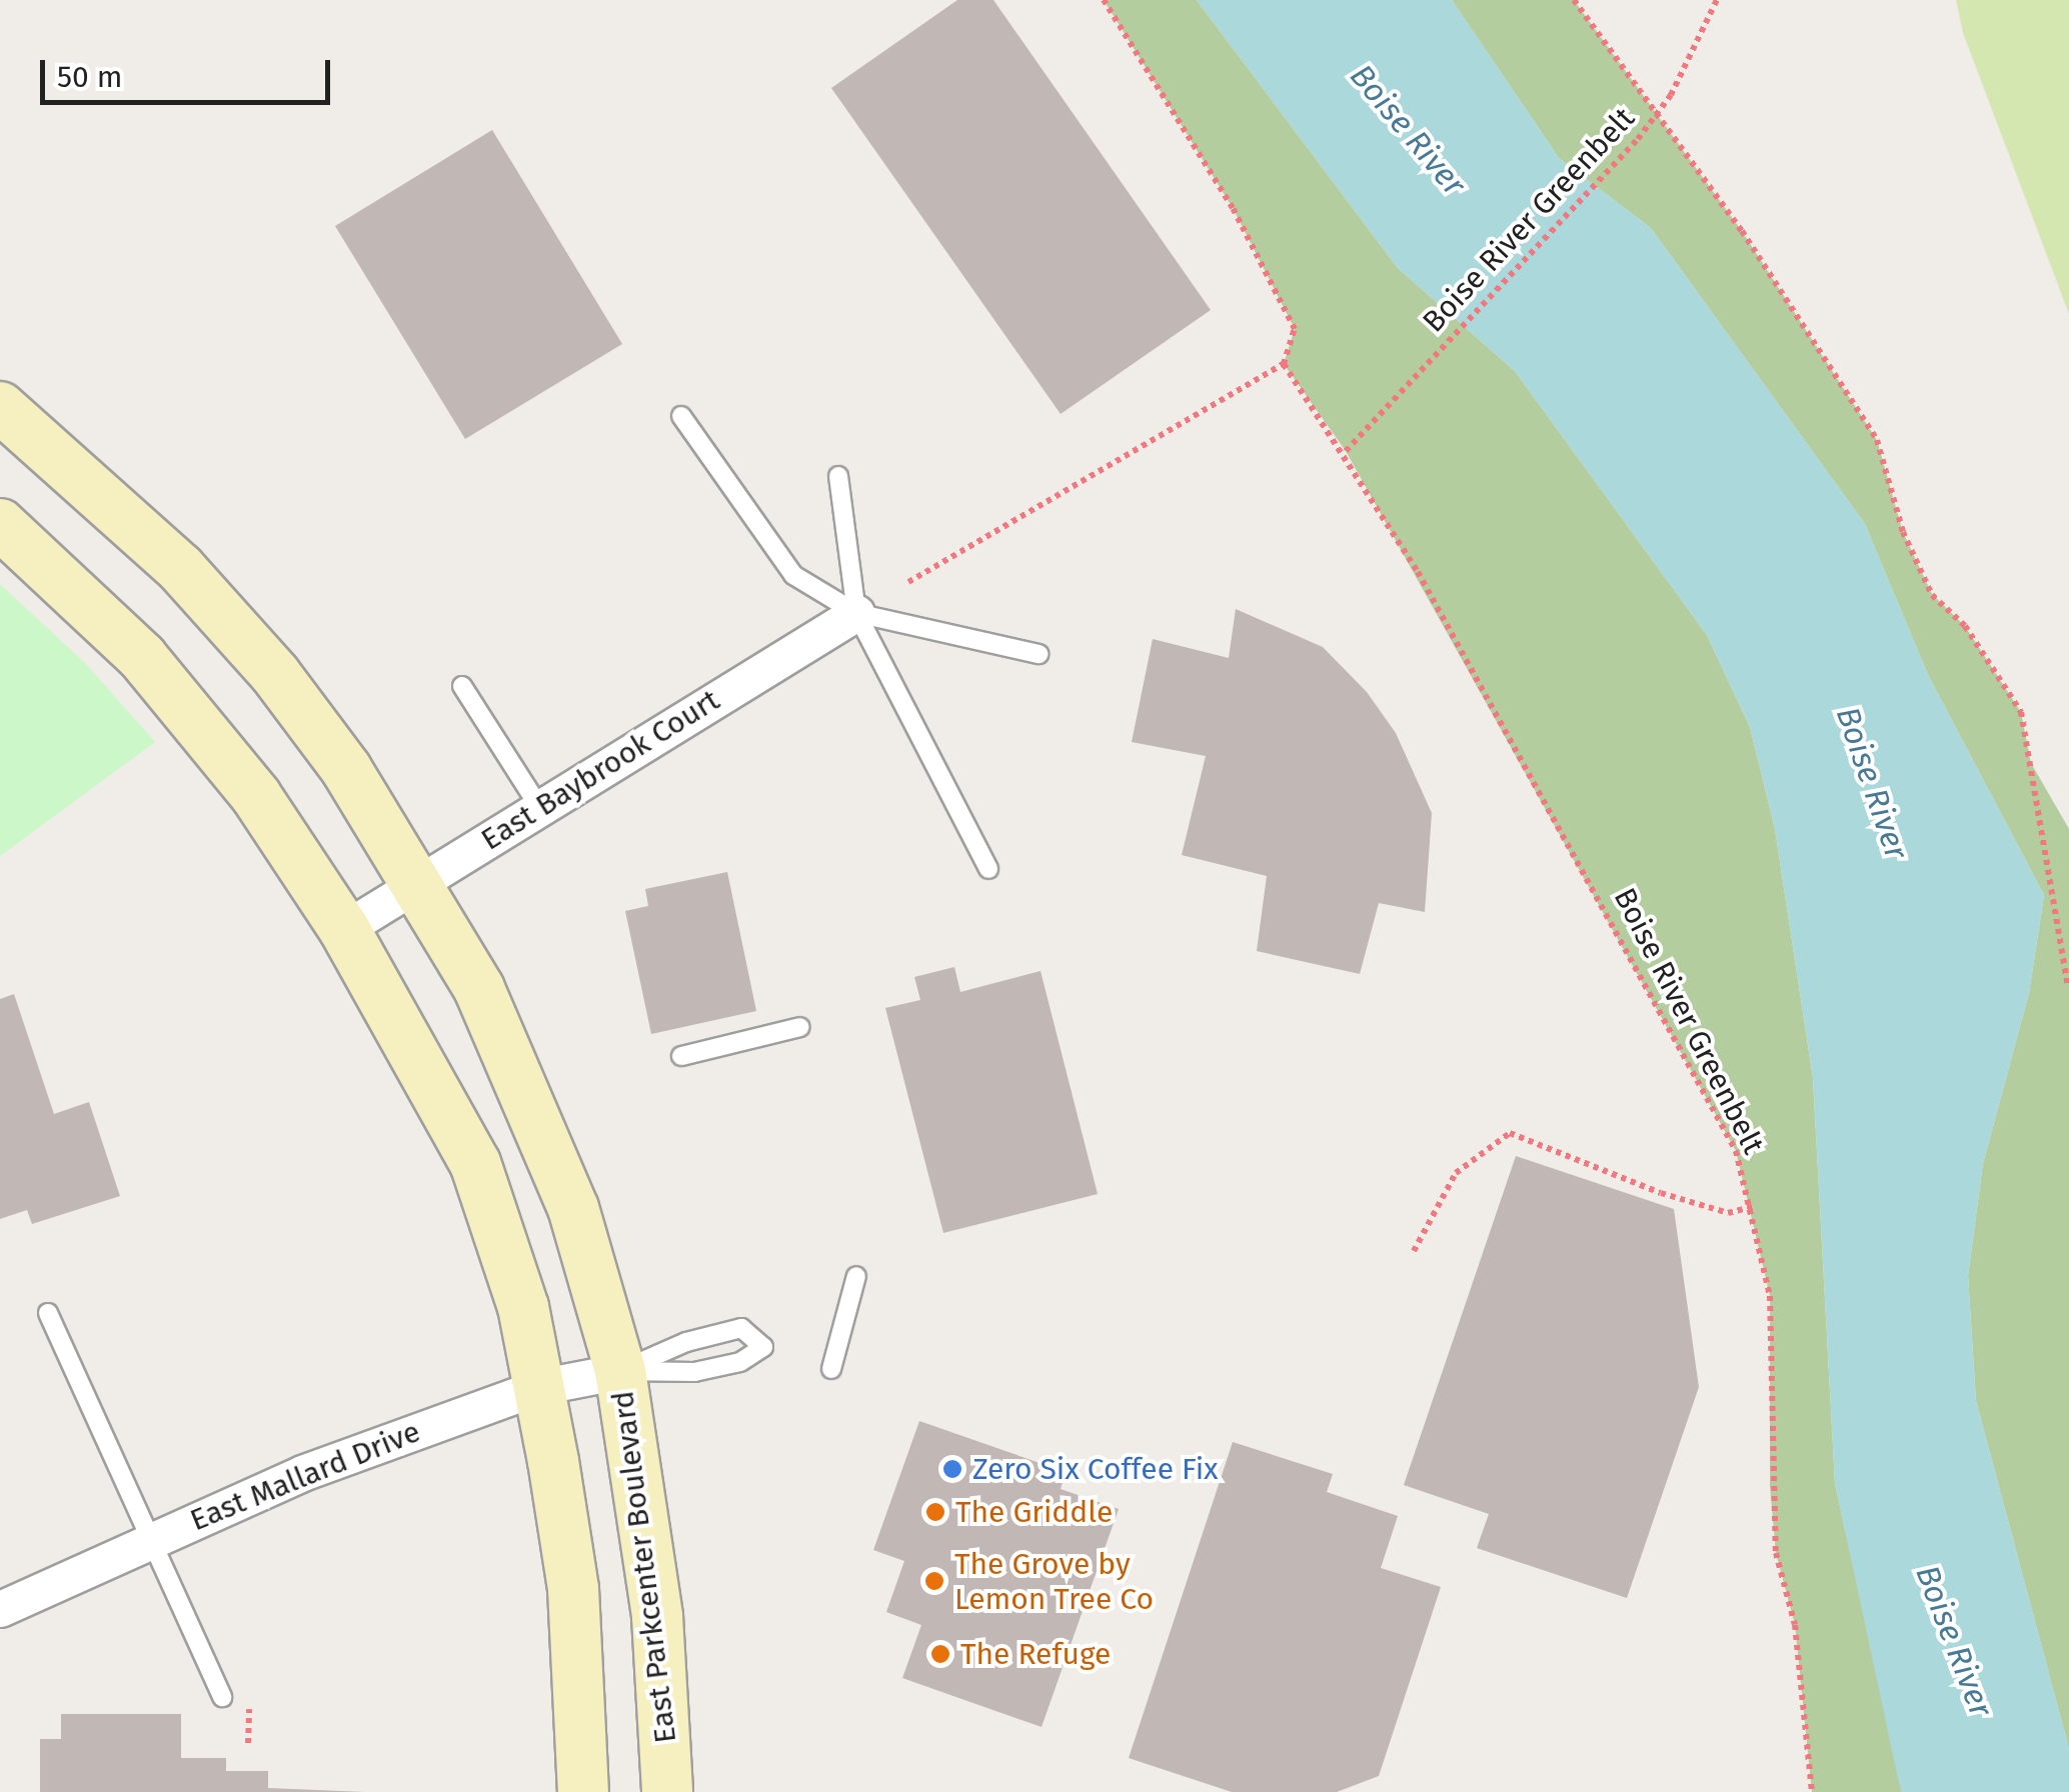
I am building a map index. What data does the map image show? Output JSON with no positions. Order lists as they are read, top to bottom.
{
  "streets": {
    "main road": ["East Parkcenter Boulevard"],
    "street": ["East Baybrook Court", "East Mallard Drive"],
    "path": ["Boise River Greenbelt"]
  },
  "crossings": [
    ["East Baybrook Court", "East Parkcenter Boulevard"],
    ["East Mallard Drive", "East Parkcenter Boulevard"]
  ],
  "water": ["Boise River"],
  "places": [
    "Zero Six Coffee Fix",
    "The Griddle",
    "The Grove by Lemon Tree Co",
    "The Refuge"
  ],
  "scale_bar": "50 m"
}
